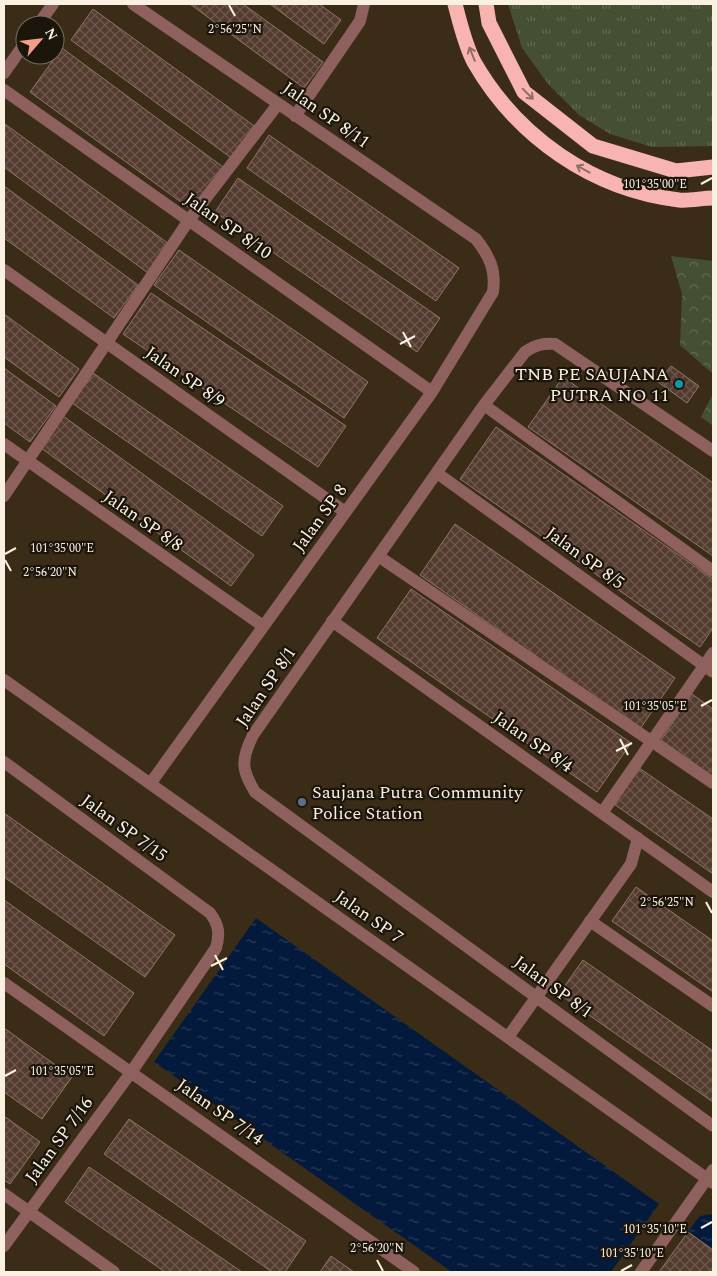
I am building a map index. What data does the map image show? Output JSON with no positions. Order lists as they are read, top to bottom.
{
  "streets": {
    "street": [
      "Jalan SP 8/11",
      "Jalan SP 8/10",
      "Jalan SP 8/9",
      "Jalan SP 8",
      "Jalan SP 8/8",
      "Jalan SP 8/5",
      "Jalan SP 8/1",
      "Jalan SP 8/4",
      "Jalan SP 7/15",
      "Jalan SP 7",
      "Jalan SP 7/14",
      "Jalan SP 7/16"
    ]
  },
  "crossings": [
    ["Jalan SP 8/11", "Jalan SP 8"],
    ["Jalan SP 8/10", "Jalan SP 8"],
    ["Jalan SP 8/9", "Jalan SP 8"],
    ["Jalan SP 8", "Jalan SP 8/8"],
    ["Jalan SP 8", "Jalan SP 7"],
    ["Jalan SP 8/5", "Jalan SP 8/1"],
    ["Jalan SP 8/1", "Jalan SP 8/4"],
    ["Jalan SP 7/15", "Jalan SP 7/16"],
    ["Jalan SP 7/14", "Jalan SP 7/16"]
  ],
  "places": ["TNB PE SAUJANA PUTRA NO 11", "Saujana Putra Community Police Station"],
  "north": "top right",
  "coordinates": [
    "2°56'25\"N",
    "101°35'00\"E",
    "2°56'20\"N",
    "101°35'05\"E",
    "101°35'10\"E"
  ]
}
